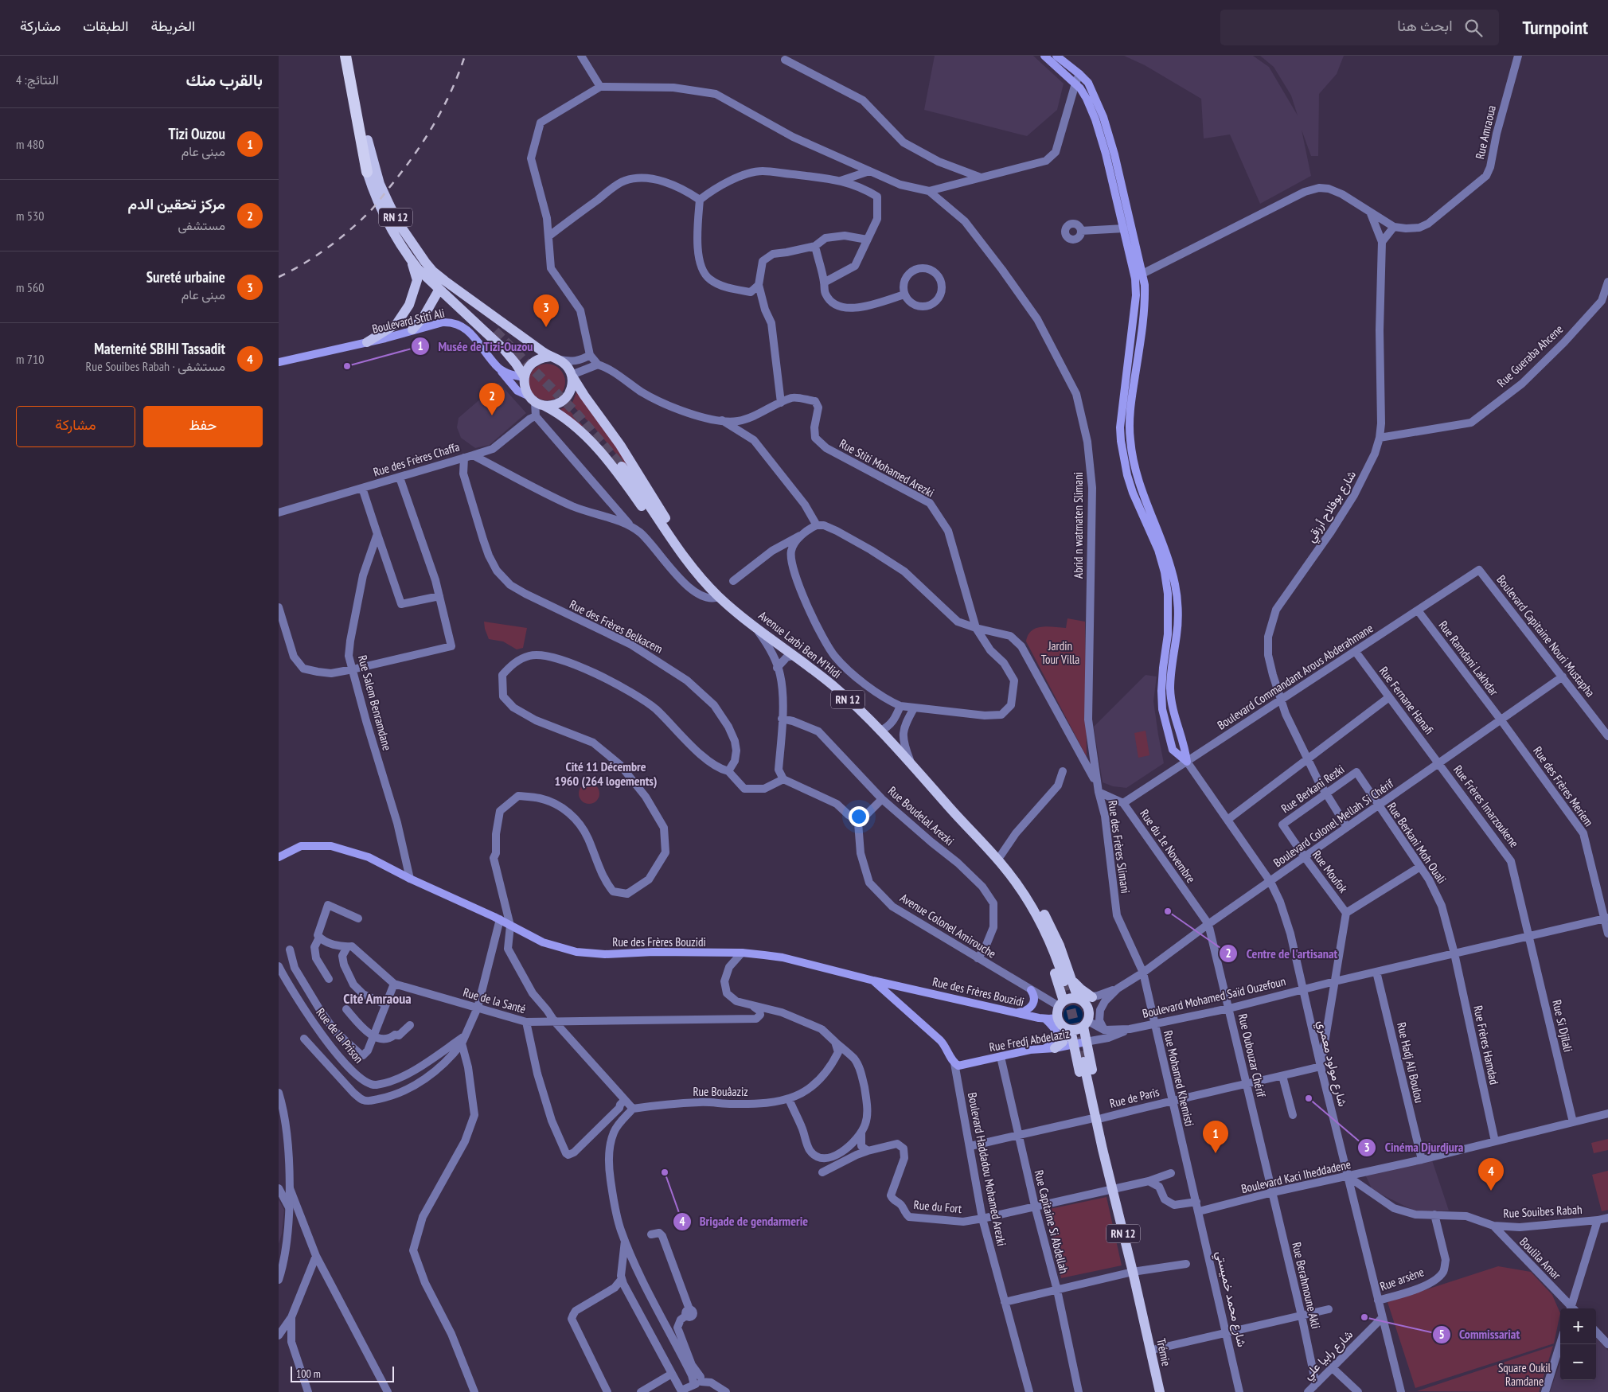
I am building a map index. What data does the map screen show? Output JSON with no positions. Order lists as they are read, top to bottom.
{
  "streets": {
    "highway": ["RN 12"],
    "main road": [
      "Boulevard Stiti Ali",
      "Avenue Larbi Ben M'Hidi",
      "Rue des Frères Bouzidi",
      "Rue Fredj Abdelaziz",
      "Boulevard Haddadou Mohamed Arezki",
      "Trémie"
    ],
    "street": [
      "Rue Amraoua",
      "Rue Gueraba Ahcene",
      "Rue des Frères Chaffa",
      "Rue Stiti Mohamed Arezki",
      "شارع بوفلاح أرزقي",
      "Abrid n watmaten Slimani",
      "Rue des Frères Belkacem",
      "Boulevard Capitaine Nouri Mustapha",
      "Rue Ramdani Lakhdar",
      "Boulevard Commandant Arous Abderahmane",
      "Rue Fernane Hanafi",
      "Rue Salem Benramdane",
      "Rue des Frères Meriem",
      "Rue Berkani Rezki",
      "Rue Frères Imarzoukene",
      "Rue Boudelal Arezki",
      "Boulevard Colonel Mellah Si Chérif",
      "Rue Berkani Moh Ouali",
      "Rue du 1e Novembre",
      "Rue des Frères Slimani",
      "Rue Moufok",
      "Avenue Colonel Amirouche",
      "Boulevard Mohamed Saïd Ouzefoun",
      "Rue de la Santé",
      "Rue Si Djilali",
      "Rue de la Prison",
      "Rue Frères Hamdad",
      "Rue Oubouzar Chérif",
      "Rue Hadj Ali Boulou",
      "شارع مولود معمري",
      "Rue Mohamed Khemisti",
      "Rue Bouâaziz",
      "Rue de Paris",
      "Boulevard Kaci Iheddadene",
      "Rue du Fort",
      "Rue Souibes Rabah",
      "Rue Capitaine Si Abdellah",
      "Boulila Amar",
      "Rue arsène",
      "Rue Berahmoune Akli",
      "شارع محمد خميستي",
      "شارع رابيا علي"
    ]
  },
  "crossings": [
    ["RN 12", "Trémie"],
    ["Boulevard Stiti Ali", "Avenue Larbi Ben M'Hidi"],
    ["Rue Gueraba Ahcene", "شارع بوفلاح أرزقي"],
    ["Rue des Frères Chaffa", "Rue des Frères Belkacem"],
    ["Rue des Frères Chaffa", "Avenue Larbi Ben M'Hidi"],
    ["شارع بوفلاح أرزقي", "Boulevard Commandant Arous Abderahmane"],
    ["شارع بوفلاح أرزقي", "Rue Berkani Rezki"],
    ["شارع بوفلاح أرزقي", "Boulevard Colonel Mellah Si Chérif"],
    ["Abrid n watmaten Slimani", "Rue des Frères Slimani"],
    ["Boulevard Capitaine Nouri Mustapha", "Boulevard Commandant Arous Abderahmane"],
    ["Boulevard Capitaine Nouri Mustapha", "Boulevard Colonel Mellah Si Chérif"],
    ["Avenue Larbi Ben M'Hidi", "Boulevard Colonel Mellah Si Chérif"],
    ["Avenue Larbi Ben M'Hidi", "Avenue Colonel Amirouche"],
    ["Avenue Larbi Ben M'Hidi", "Rue des Frères Bouzidi"],
    ["Rue Ramdani Lakhdar", "Boulevard Commandant Arous Abderahmane"],
    ["Rue Ramdani Lakhdar", "Rue des Frères Meriem"],
    ["Rue Ramdani Lakhdar", "Boulevard Colonel Mellah Si Chérif"],
    ["Boulevard Commandant Arous Abderahmane", "Rue Fernane Hanafi"],
    ["Boulevard Commandant Arous Abderahmane", "Rue du 1e Novembre"],
    ["Boulevard Commandant Arous Abderahmane", "شارع مولود معمري"],
    ["Rue Fernane Hanafi", "Rue Frères Imarzoukene"],
    ["Rue Fernane Hanafi", "Boulevard Colonel Mellah Si Chérif"],
    ["Rue Salem Benramdane", "Rue des Frères Bouzidi"],
    ["Rue des Frères Meriem", "Boulevard Colonel Mellah Si Chérif"],
    ["Rue des Frères Meriem", "Boulevard Mohamed Saïd Ouzefoun"],
    ["Rue Berkani Rezki", "Rue Berkani Moh Ouali"],
    ["Rue Berkani Rezki", "Rue Moufok"],
    ["Rue Frères Imarzoukene", "Boulevard Colonel Mellah Si Chérif"],
    ["Rue Frères Imarzoukene", "Boulevard Mohamed Saïd Ouzefoun"],
    ["Rue Frères Imarzoukene", "Rue Si Djilali"],
    ["Rue Boudelal Arezki", "Avenue Colonel Amirouche"],
    ["Boulevard Colonel Mellah Si Chérif", "Rue Berkani Moh Ouali"],
    ["Boulevard Colonel Mellah Si Chérif", "Rue du 1e Novembre"],
    ["Boulevard Colonel Mellah Si Chérif", "Rue des Frères Slimani"],
    ["Boulevard Colonel Mellah Si Chérif", "Rue Moufok"],
    ["Boulevard Colonel Mellah Si Chérif", "Avenue Colonel Amirouche"],
    ["Boulevard Colonel Mellah Si Chérif", "Rue des Frères Bouzidi"],
    ["Boulevard Colonel Mellah Si Chérif", "Boulevard Mohamed Saïd Ouzefoun"],
    ["Boulevard Colonel Mellah Si Chérif", "Rue Oubouzar Chérif"],
    ["Boulevard Colonel Mellah Si Chérif", "شارع مولود معمري"],
    ["Boulevard Colonel Mellah Si Chérif", "Rue Mohamed Khemisti"],
    ["Rue Berkani Moh Ouali", "Boulevard Mohamed Saïd Ouzefoun"],
    ["Rue Berkani Moh Ouali", "Rue Frères Hamdad"],
    ["Rue du 1e Novembre", "Rue Oubouzar Chérif"],
    ["Rue des Frères Slimani", "Rue Mohamed Khemisti"],
    ["Avenue Colonel Amirouche", "Rue des Frères Bouzidi"],
    ["Rue des Frères Bouzidi", "Boulevard Haddadou Mohamed Arezki"],
    ["Boulevard Mohamed Saïd Ouzefoun", "Rue Si Djilali"],
    ["Boulevard Mohamed Saïd Ouzefoun", "Rue Fredj Abdelaziz"],
    ["Boulevard Mohamed Saïd Ouzefoun", "Rue Frères Hamdad"],
    ["Boulevard Mohamed Saïd Ouzefoun", "Rue Oubouzar Chérif"],
    ["Boulevard Mohamed Saïd Ouzefoun", "Rue Hadj Ali Boulou"],
    ["Boulevard Mohamed Saïd Ouzefoun", "شارع مولود معمري"],
    ["Boulevard Mohamed Saïd Ouzefoun", "Rue Mohamed Khemisti"],
    ["Rue Si Djilali", "Boulevard Kaci Iheddadene"],
    ["Rue Fredj Abdelaziz", "Boulevard Haddadou Mohamed Arezki"],
    ["Rue Fredj Abdelaziz", "Rue Capitaine Si Abdellah"],
    ["Rue Frères Hamdad", "Boulevard Kaci Iheddadene"],
    ["Rue Oubouzar Chérif", "Rue de Paris"],
    ["Rue Oubouzar Chérif", "Boulevard Kaci Iheddadene"],
    ["Rue Oubouzar Chérif", "Rue Berahmoune Akli"],
    ["Rue Hadj Ali Boulou", "Boulevard Kaci Iheddadene"],
    ["شارع مولود معمري", "Rue de Paris"],
    ["شارع مولود معمري", "Boulevard Kaci Iheddadene"],
    ["شارع مولود معمري", "Rue Souibes Rabah"],
    ["شارع مولود معمري", "Rue arsène"],
    ["شارع مولود معمري", "شارع رابيا علي"],
    ["Rue Mohamed Khemisti", "Rue de Paris"],
    ["Rue Mohamed Khemisti", "Boulevard Kaci Iheddadene"],
    ["Rue Mohamed Khemisti", "شارع محمد خميستي"],
    ["Boulevard Haddadou Mohamed Arezki", "Rue du Fort"],
    ["Boulevard Kaci Iheddadene", "Rue Souibes Rabah"],
    ["Boulevard Kaci Iheddadene", "Rue Berahmoune Akli"],
    ["Boulevard Kaci Iheddadene", "شارع محمد خميستي"],
    ["Rue Souibes Rabah", "Boulila Amar"],
    ["Rue Souibes Rabah", "Rue arsène"],
    ["Rue Berahmoune Akli", "شارع رابيا علي"]
  ],
  "districts": ["Cité 11 Décembre 1960 (264 logements)", "Cité Amraoua"],
  "parks": ["Jardin Tour Villa", "Square Oukil Ramdane"],
  "places": [
    "Musée de Tizi-Ouzou",
    "Centre de l'artisanat",
    "Cinéma Djurdjura",
    "Brigade de gendarmerie",
    "Commissariat"
  ],
  "scale_bar": "100 m",
  "page": {
    "header": "Turnpoint",
    "search": "ابحث هنا",
    "nav": ["الخريطة", "الطبقات", "مشاركة"],
    "heading": ["بالقرب منك", "النتائج: 4"],
    "list": [
      {
        "mark": "1",
        "name": "Tizi Ouzou",
        "note": "مبنى عام",
        "value": "480 m"
      },
      {
        "mark": "2",
        "name": "مركز تحقين الدم",
        "note": "مستشفى",
        "value": "530 m"
      },
      {
        "mark": "3",
        "name": "Sureté urbaine",
        "note": "مبنى عام",
        "value": "560 m"
      },
      {
        "mark": "4",
        "name": "Maternité SBIHI Tassadit",
        "note": "مستشفى · Rue Souibes Rabah",
        "value": "710 m"
      }
    ],
    "pins": [
      "3",
      "2",
      "1",
      "4"
    ],
    "buttons": ["حفظ", "مشاركة"],
    "map_buttons": ["+", "−"],
    "scale": "100 m"
  }
}
